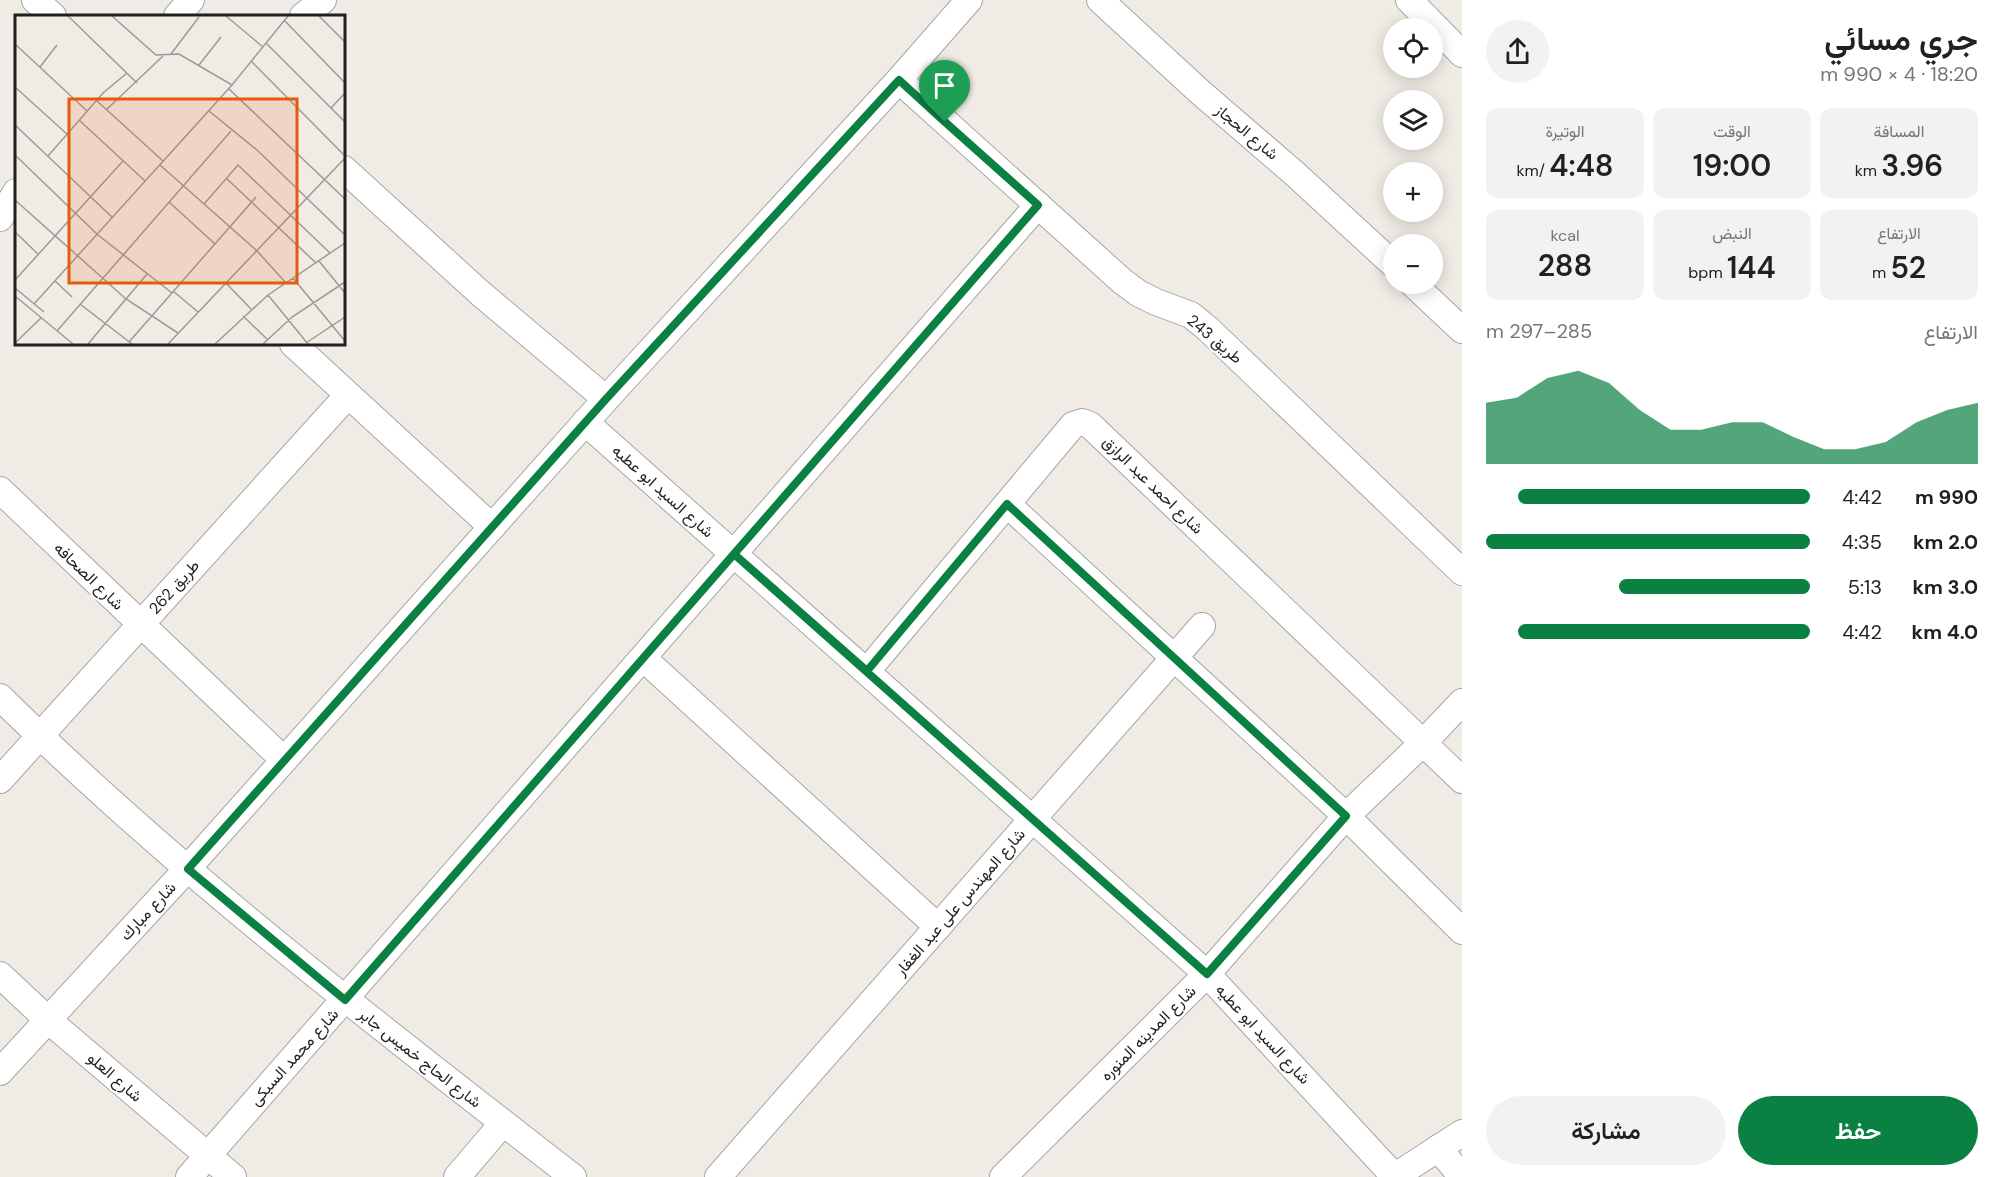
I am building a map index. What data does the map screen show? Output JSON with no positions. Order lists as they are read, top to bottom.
{
  "streets": {
    "street": [
      "شارع الحجاز",
      "طريق 243",
      "شارع احمد عبد الرازق",
      "شارع السيد ابو عطيه",
      "شارع الصحافه",
      "طريق 262",
      "شارع المهندس على عبد الغفار",
      "شارع مبارك",
      "شارع المدينه المنوره",
      "شارع محمد السبكى",
      "شارع الحاج خميس جابر",
      "شارع العلو"
    ]
  },
  "crossings": [
    ["طريق 243", "شارع مبارك"],
    ["طريق 243", "شارع محمد السبكى"],
    ["شارع احمد عبد الرازق", "شارع السيد ابو عطيه"],
    ["شارع احمد عبد الرازق", "شارع المدينه المنوره"],
    ["شارع السيد ابو عطيه", "شارع المهندس على عبد الغفار"],
    ["شارع السيد ابو عطيه", "شارع مبارك"],
    ["شارع السيد ابو عطيه", "شارع المدينه المنوره"],
    ["شارع السيد ابو عطيه", "شارع محمد السبكى"],
    ["شارع الصحافه", "طريق 262"],
    ["شارع الصحافه", "شارع مبارك"],
    ["طريق 262", "شارع الحاج خميس جابر"],
    ["شارع مبارك", "شارع الحاج خميس جابر"],
    ["شارع مبارك", "شارع العلو"],
    ["شارع محمد السبكى", "شارع الحاج خميس جابر"],
    ["شارع محمد السبكى", "شارع العلو"]
  ],
  "page": {
    "heading": ["جري مسائي", "18:20 · 4 × 990 m"],
    "map_buttons": ["+", "−"],
    "stats": [
      ["المسافة", "3.96 km"],
      ["الوقت", "19:00"],
      ["الوتيرة", "4:48 /km"],
      ["الارتفاع", "52 m"],
      ["النبض", "144 bpm"],
      ["kcal", "288"]
    ],
    "chart": ["الارتفاع", "285–297 m"],
    "list": [
      {
        "name": "990 m",
        "note": "4:42"
      },
      {
        "name": "2.0 km",
        "note": "4:35"
      },
      {
        "name": "3.0 km",
        "note": "5:13"
      },
      {
        "name": "4.0 km",
        "note": "4:42"
      }
    ],
    "buttons": ["حفظ", "مشاركة"]
  }
}
